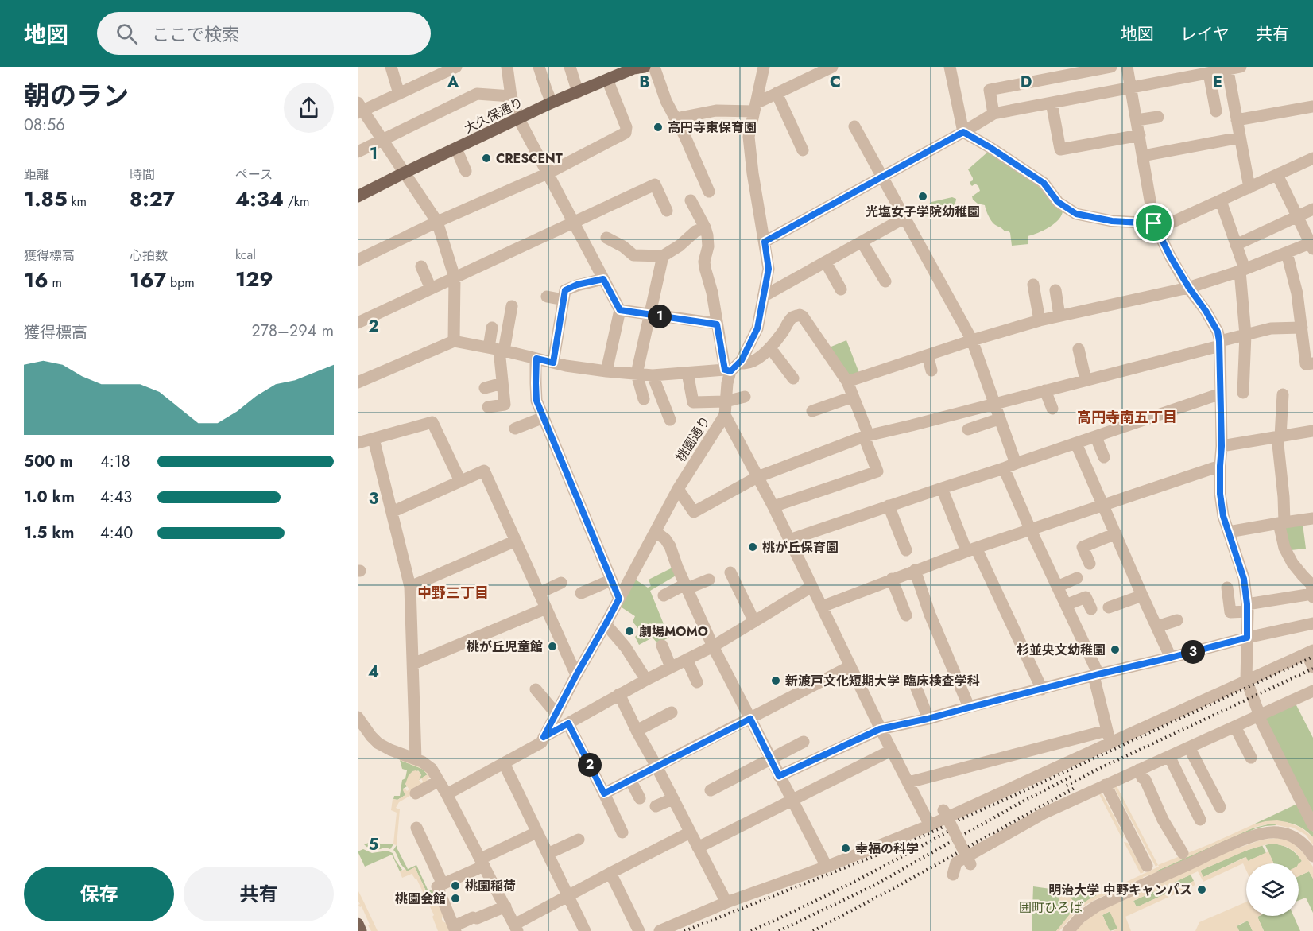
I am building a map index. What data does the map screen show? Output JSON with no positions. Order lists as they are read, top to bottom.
{
  "streets": {
    "main road": ["大久保通り"],
    "street": ["桃園通り"]
  },
  "districts": ["高円寺南五丁目", "中野三丁目"],
  "parks": ["囲町ひろば"],
  "places": [
    "高円寺東保育園",
    "CRESCENT",
    "光塩女子学院幼稚園",
    "桃が丘保育園",
    "劇場MOMO",
    "桃が丘児童館",
    "杉並央文幼稚園",
    "新渡戸文化短期大学 臨床検査学科",
    "幸福の科学",
    "桃園稲荷",
    "明治大学 中野キャンパス",
    "桃園会館"
  ],
  "page": {
    "header": "地図",
    "search": "ここで検索",
    "nav": ["地図", "レイヤ", "共有"],
    "heading": ["朝のラン", "08:56"],
    "stats": [
      ["距離", "1.85 km"],
      ["時間", "8:27"],
      ["ペース", "4:34 /km"],
      ["獲得標高", "16 m"],
      ["心拍数", "167 bpm"],
      ["kcal", "129"]
    ],
    "pins": ["1", "3", "2"],
    "chart": ["獲得標高", "278–294 m"],
    "list": [
      {
        "name": "500 m",
        "note": "4:18"
      },
      {
        "name": "1.0 km",
        "note": "4:43"
      },
      {
        "name": "1.5 km",
        "note": "4:40"
      }
    ],
    "buttons": ["保存", "共有"]
  },
  "grid": {
    "columns": [
      "A",
      "B",
      "C",
      "D",
      "E"
    ],
    "rows": [
      "1",
      "2",
      "3",
      "4",
      "5"
    ]
  }
}
